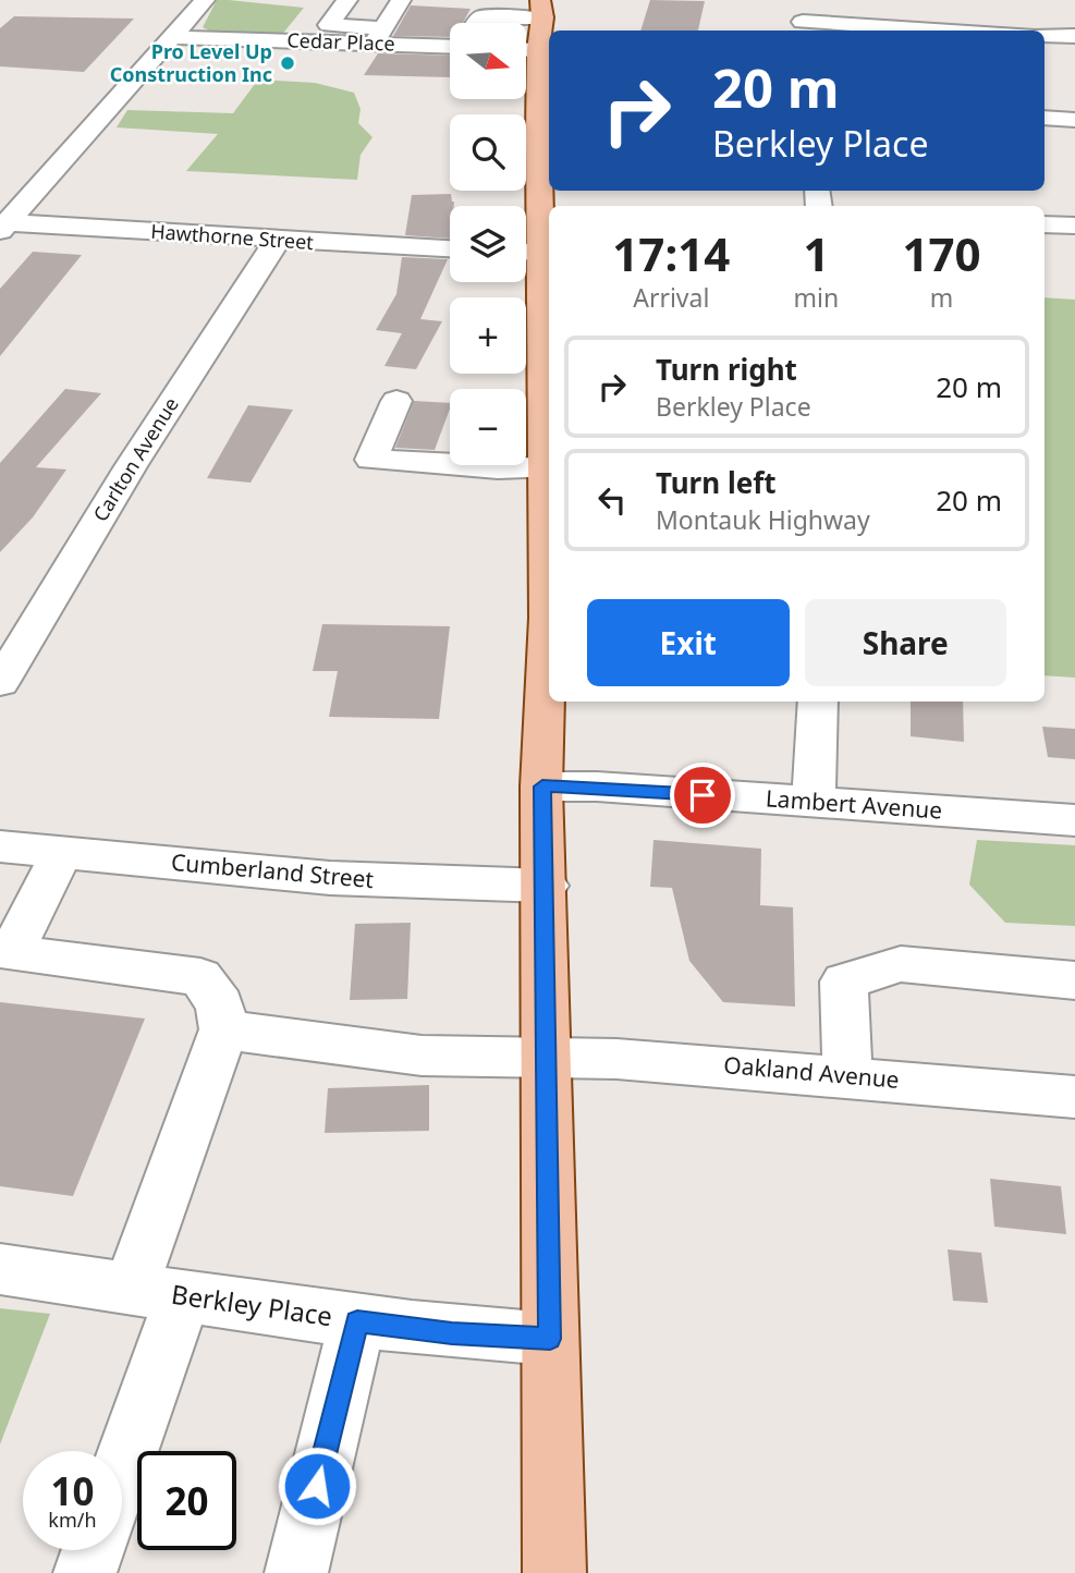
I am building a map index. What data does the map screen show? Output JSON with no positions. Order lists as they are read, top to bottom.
{
  "streets": {
    "street": [
      "Cedar Place",
      "Hawthorne Street",
      "Carlton Avenue",
      "Lambert Avenue",
      "Cumberland Street",
      "Oakland Avenue",
      "Berkley Place"
    ]
  },
  "crossings": [
    ["Hawthorne Street", "Carlton Avenue"]
  ],
  "places": ["Pro Level Up Construction Inc"],
  "north": "right",
  "page": {
    "map_buttons": ["+", "−"],
    "turn": ["20 m", "Berkley Place"],
    "eta": [
      "17:14",
      "Arrival",
      "1",
      "min",
      "170",
      "m"
    ],
    "list": [
      {
        "name": "Turn right",
        "note": "Berkley Place",
        "value": "20 m"
      },
      {
        "name": "Turn left",
        "note": "Montauk Highway",
        "value": "20 m"
      }
    ],
    "buttons": ["Exit", "Share"],
    "speed": "10 km/h",
    "limit": "20"
  }
}
